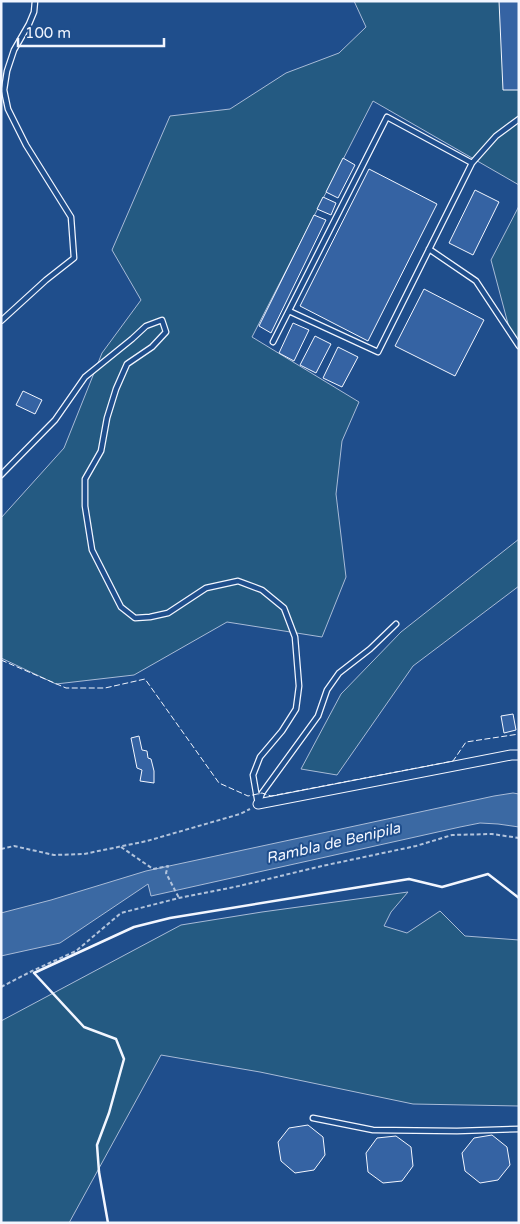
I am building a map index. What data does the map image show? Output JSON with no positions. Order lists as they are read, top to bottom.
{
  "water": ["Rambla de Benipila"],
  "scale_bar": "100 m"
}
